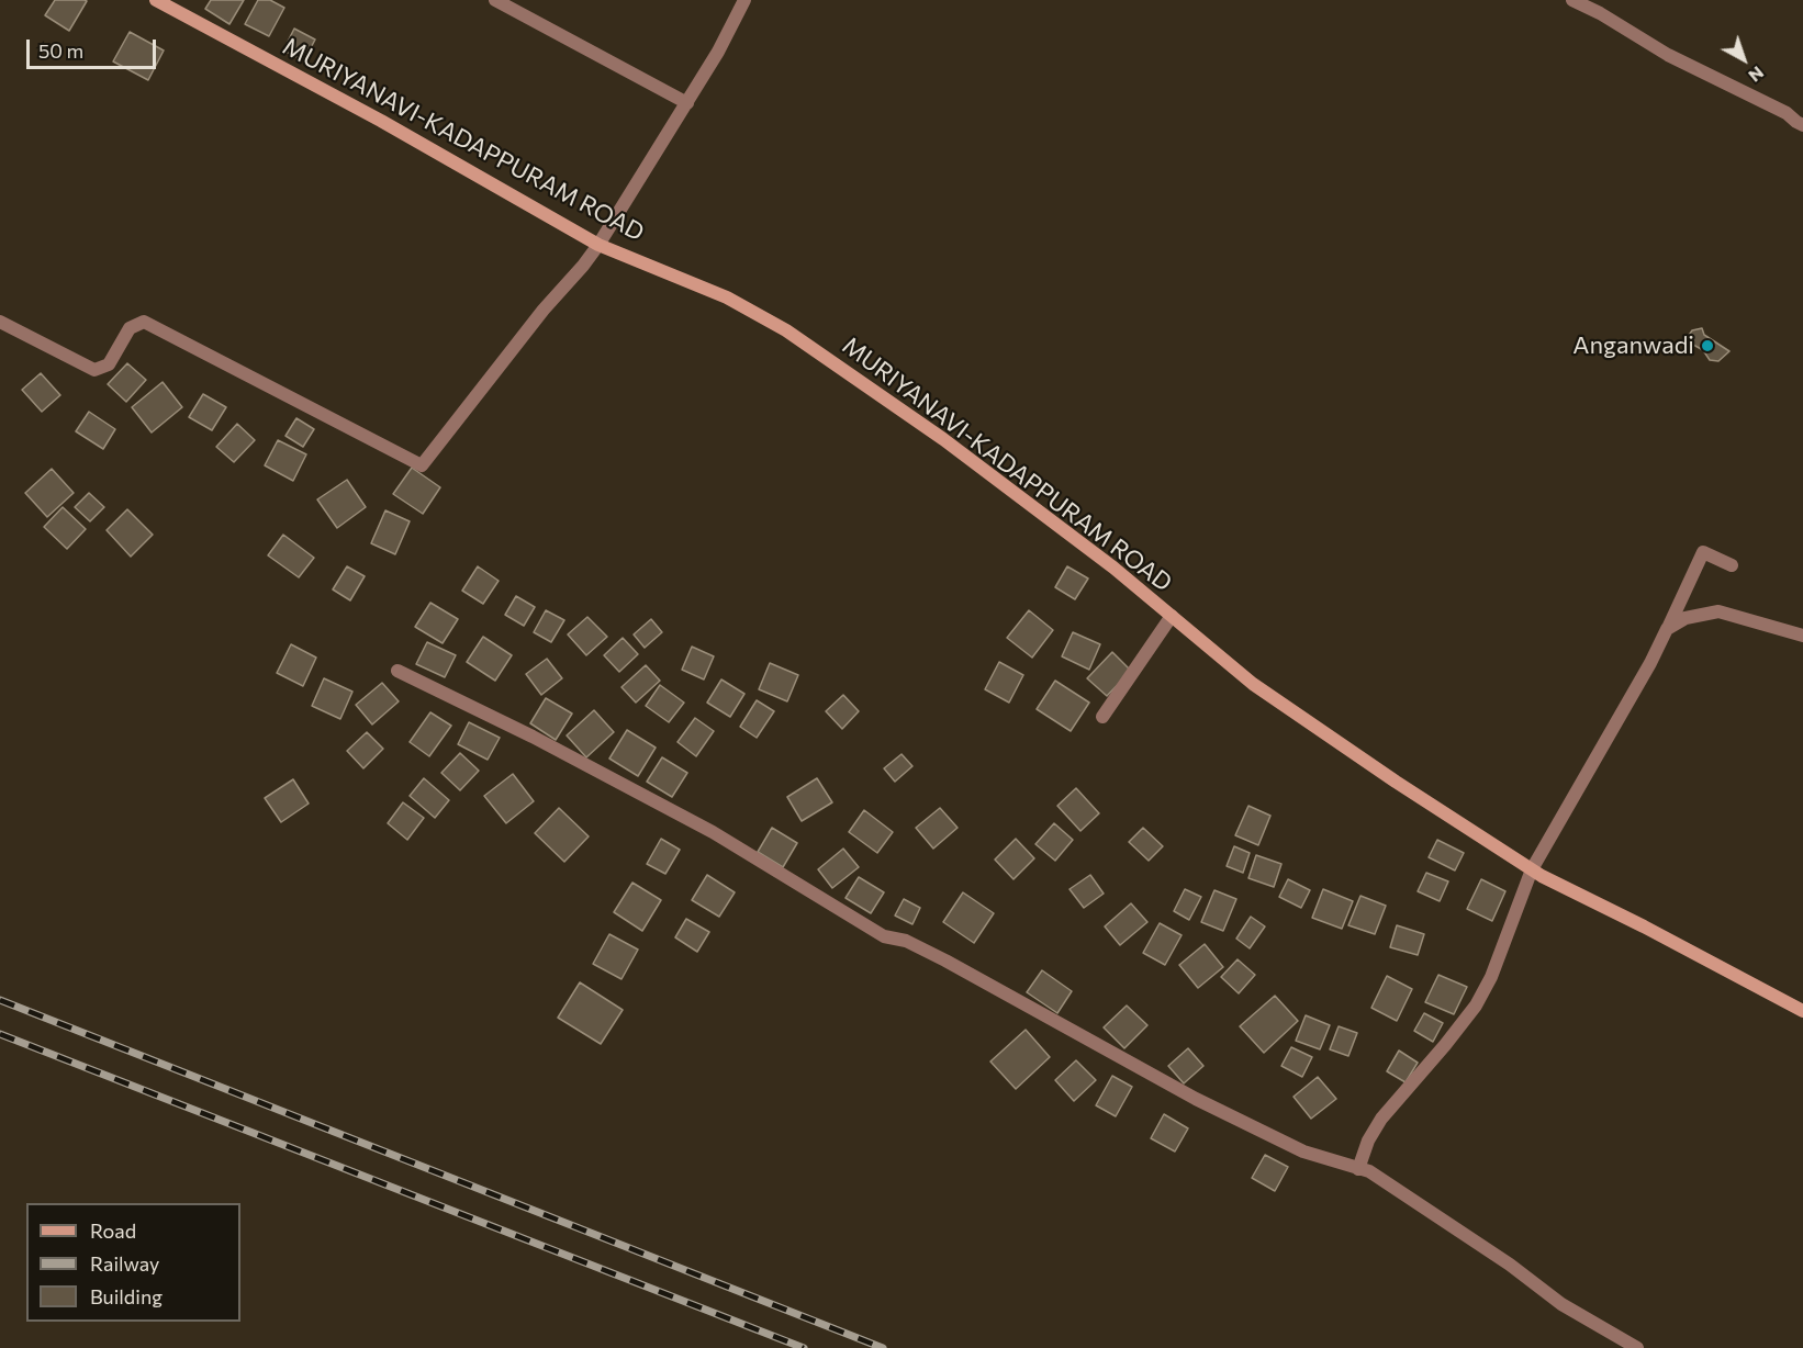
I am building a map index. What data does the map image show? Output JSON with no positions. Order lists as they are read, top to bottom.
{
  "streets": {
    "main road": ["MURIYANAVI-KADAPPURAM ROAD"]
  },
  "places": ["Anganwadi"],
  "legend": ["Road", "Railway", "Building"],
  "scale_bar": "50 m",
  "north": "bottom right"
}
